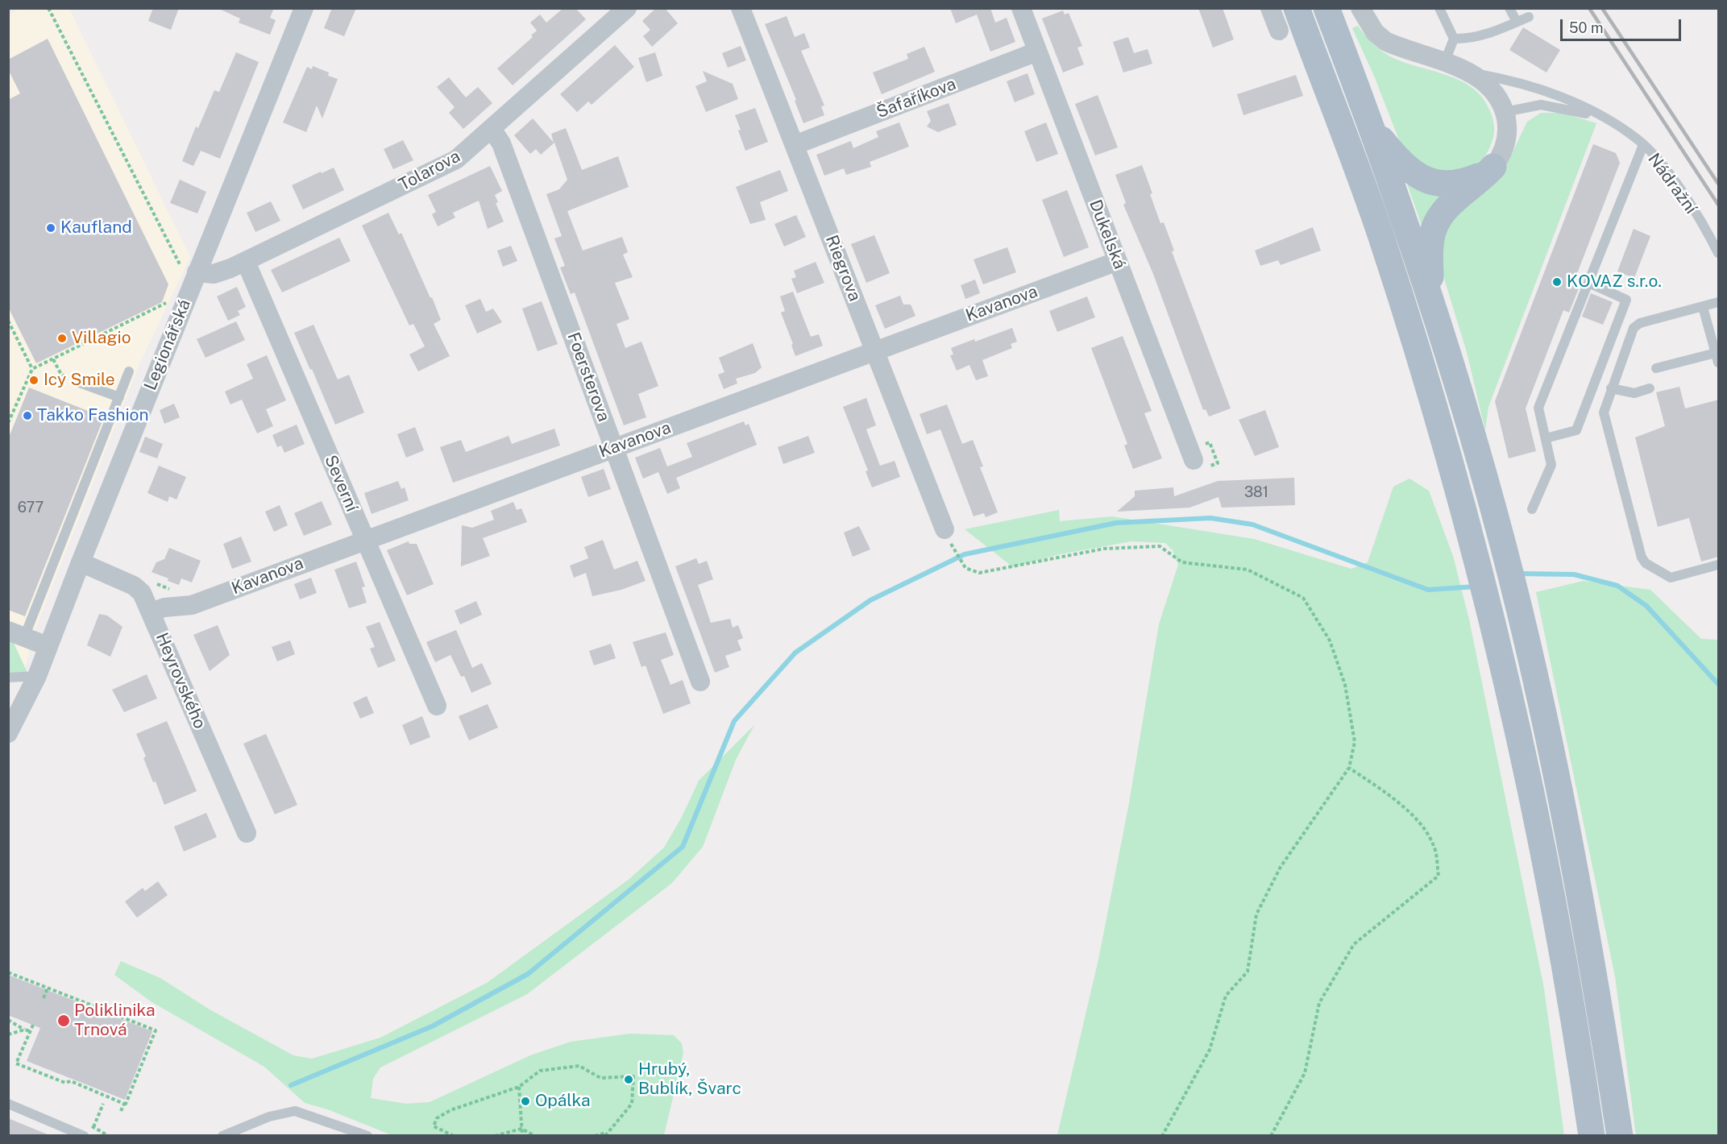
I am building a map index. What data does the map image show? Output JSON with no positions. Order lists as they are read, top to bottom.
{
  "streets": {
    "street": [
      "Šafaříkova",
      "Tolarova",
      "Dukelská",
      "Riegrova",
      "Kavanova",
      "Legionářská",
      "Foersterova",
      "Severní",
      "Heyrovského"
    ],
    "lane": ["Nádražní"]
  },
  "crossings": [
    ["Šafaříkova", "Dukelská"],
    ["Šafaříkova", "Riegrova"],
    ["Tolarova", "Legionářská"],
    ["Tolarova", "Foersterova"],
    ["Tolarova", "Severní"],
    ["Dukelská", "Kavanova"],
    ["Riegrova", "Kavanova"],
    ["Kavanova", "Foersterova"],
    ["Kavanova", "Severní"],
    ["Kavanova", "Heyrovského"],
    ["Legionářská", "Heyrovského"]
  ],
  "places": [
    "Kaufland",
    "KOVAZ s.r.o.",
    "Villagio",
    "Icy Smile",
    "Takko Fashion",
    "Poliklinika Trnová",
    "Hrubý, Bublík, Švarc",
    "Opálka"
  ],
  "house_numbers": ["381", "677"],
  "scale_bar": "50 m"
}
